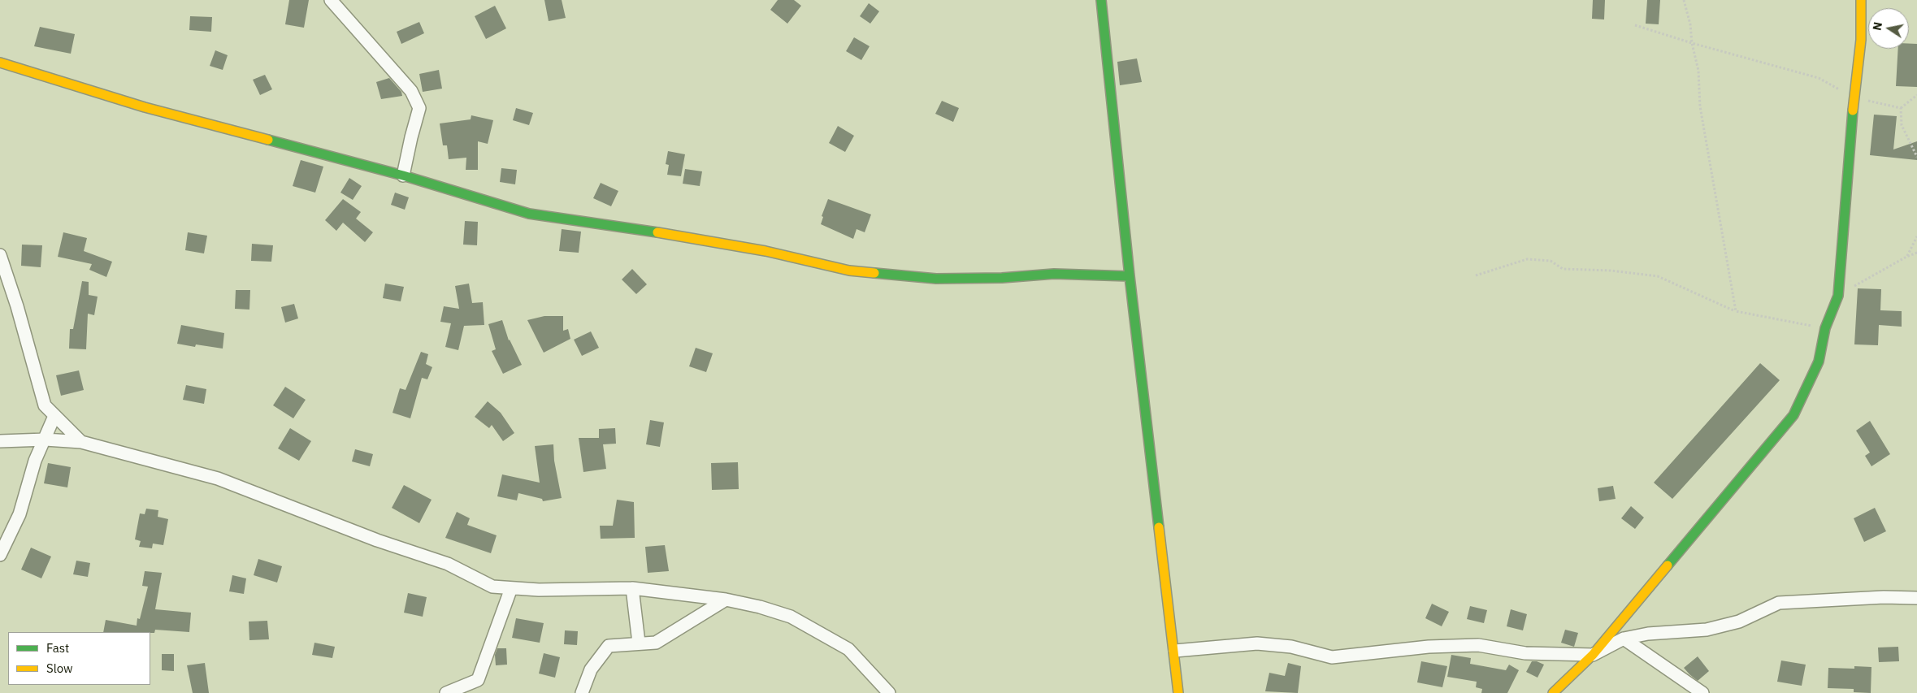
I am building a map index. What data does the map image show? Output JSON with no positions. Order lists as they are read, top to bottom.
{
  "legend": ["Fast", "Slow"],
  "north": "left"
}
